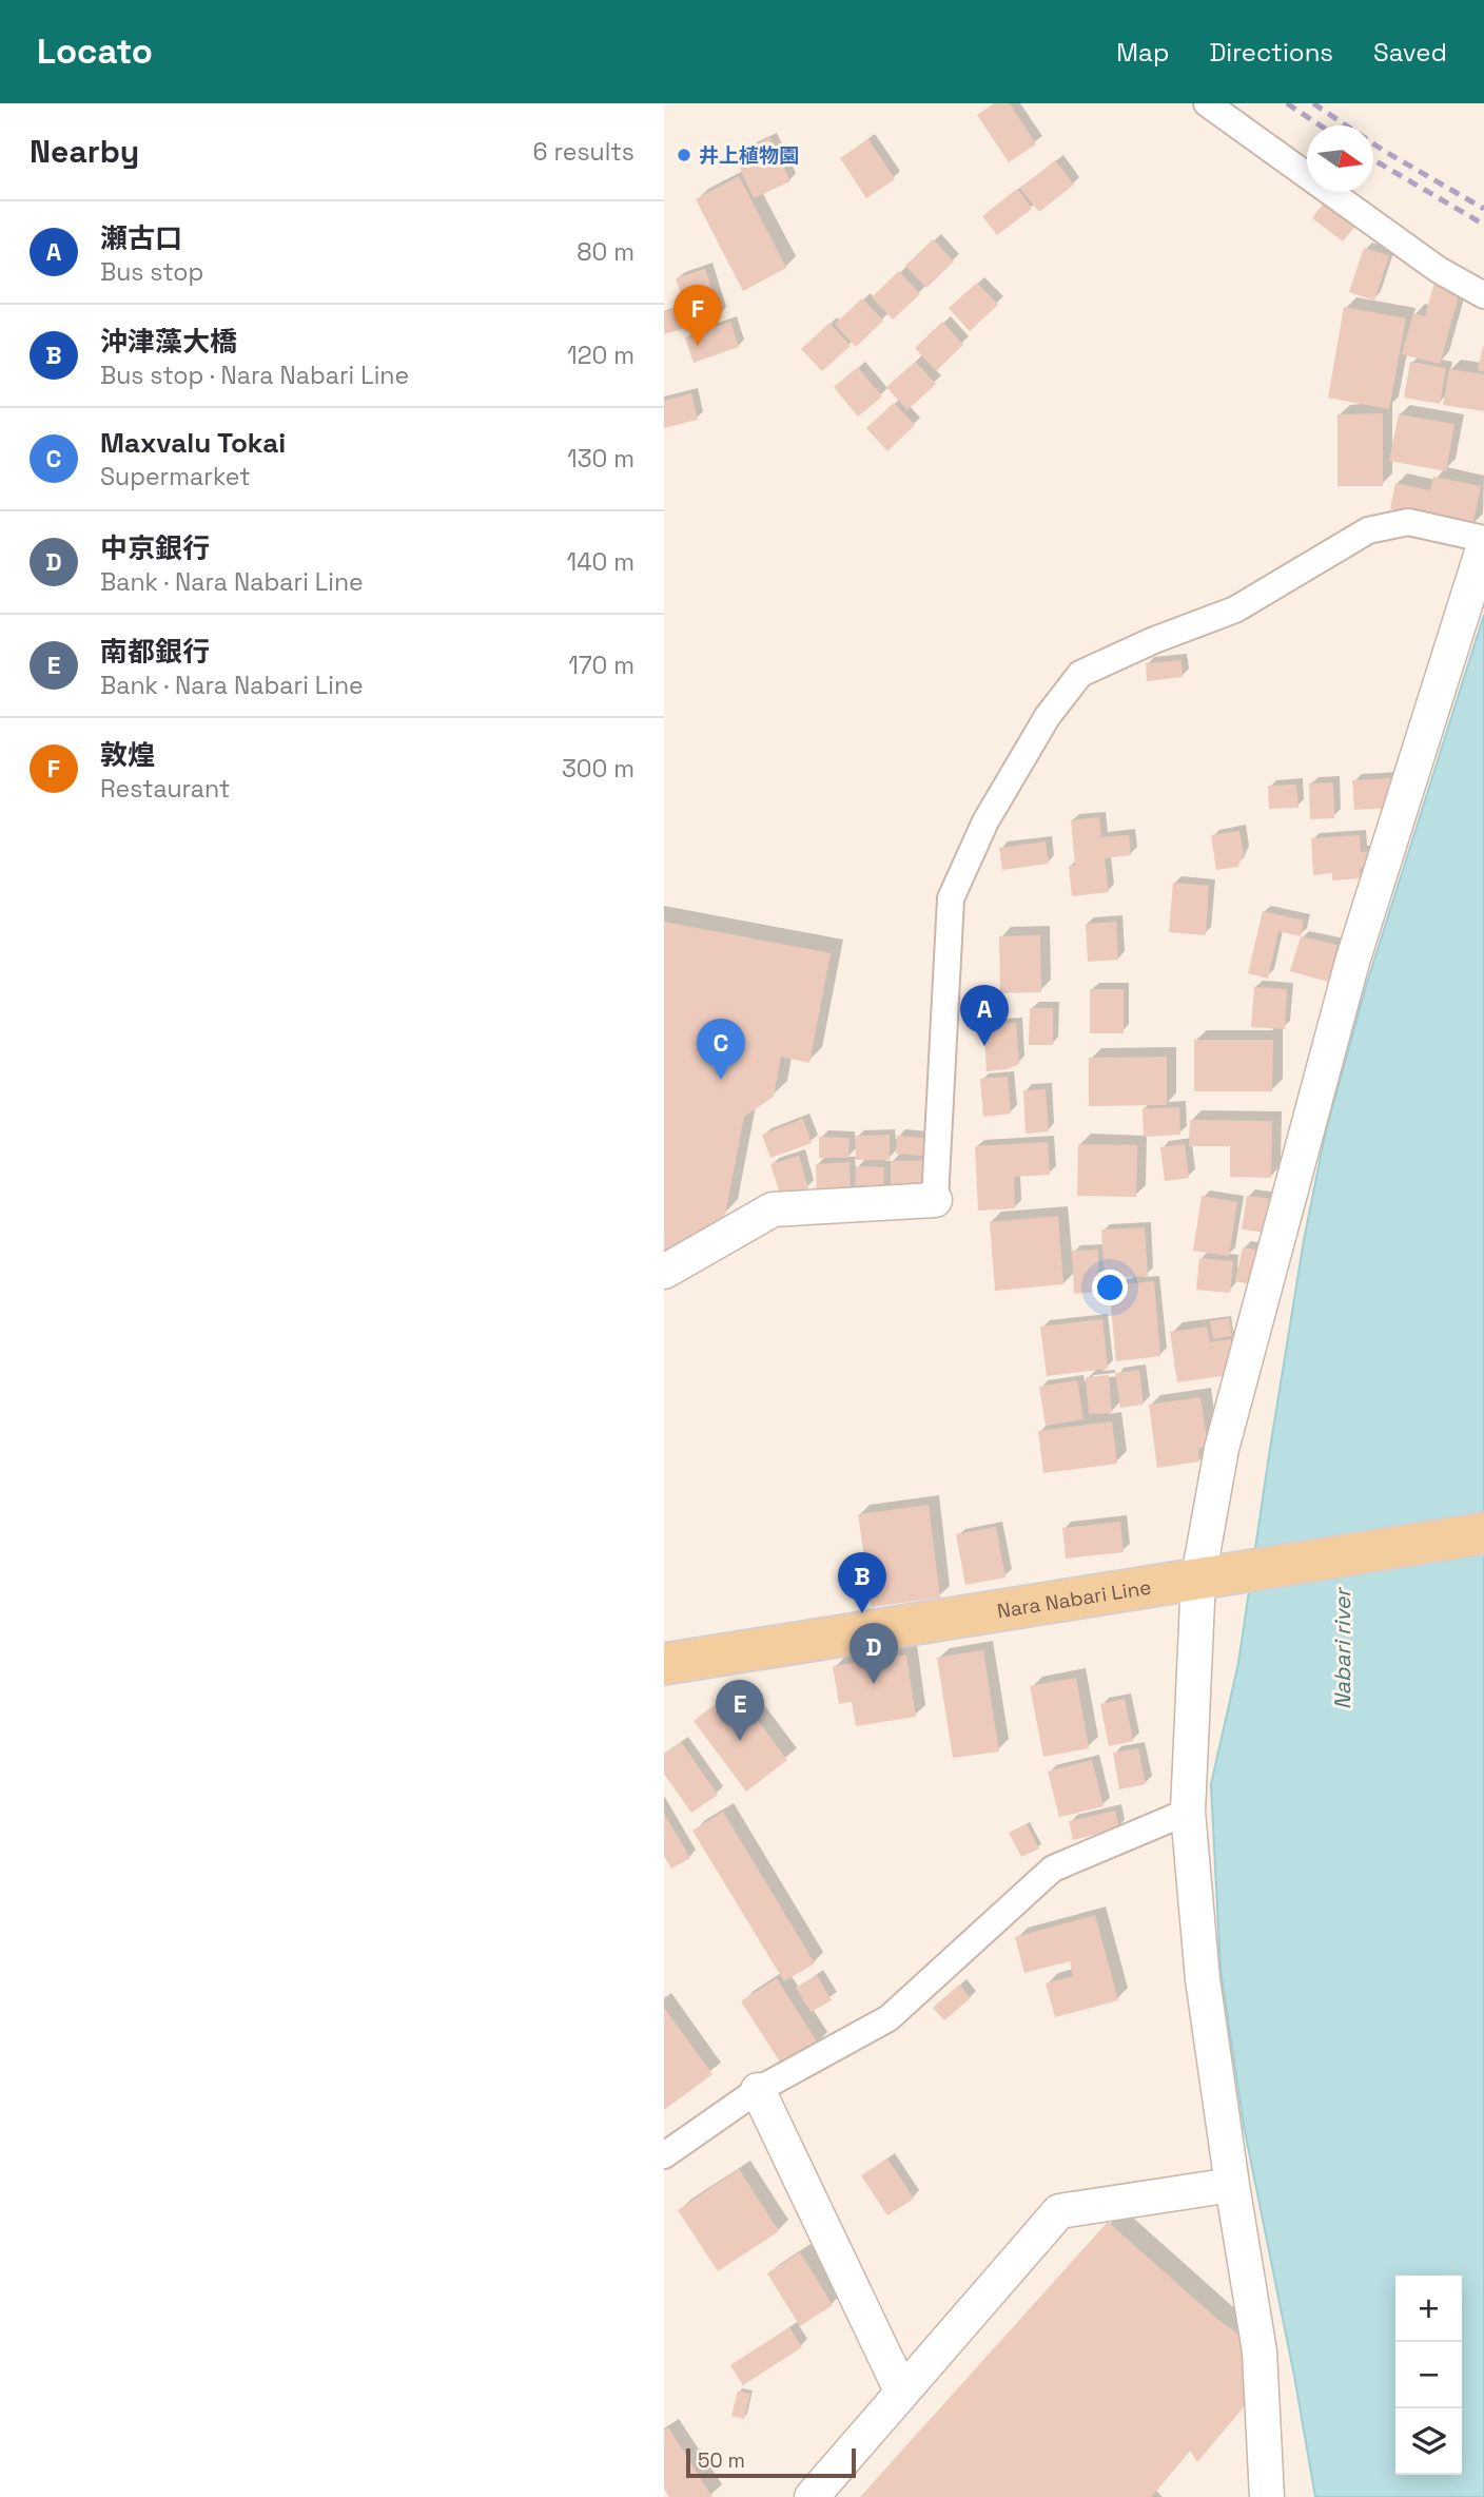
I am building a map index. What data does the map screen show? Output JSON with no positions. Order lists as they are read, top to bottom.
{
  "streets": {
    "main road": ["Nara Nabari Line"]
  },
  "water": ["Nabari river"],
  "places": ["井上植物園"],
  "scale_bar": "50 m",
  "north": "right",
  "page": {
    "header": "Locato",
    "nav": ["Map", "Directions", "Saved"],
    "heading": ["Nearby", "6 results"],
    "list": [
      {
        "mark": "A",
        "name": "瀬古口",
        "note": "Bus stop",
        "value": "80 m"
      },
      {
        "mark": "B",
        "name": "沖津藻大橋",
        "note": "Bus stop · Nara Nabari Line",
        "value": "120 m"
      },
      {
        "mark": "C",
        "name": "Maxvalu Tokai",
        "note": "Supermarket",
        "value": "130 m"
      },
      {
        "mark": "D",
        "name": "中京銀行",
        "note": "Bank · Nara Nabari Line",
        "value": "140 m"
      },
      {
        "mark": "E",
        "name": "南都銀行",
        "note": "Bank · Nara Nabari Line",
        "value": "170 m"
      },
      {
        "mark": "F",
        "name": "敦煌",
        "note": "Restaurant",
        "value": "300 m"
      }
    ],
    "pins": [
      "F",
      "A",
      "C",
      "B",
      "D",
      "E"
    ],
    "map_buttons": ["+", "−"],
    "scale": "50 m"
  }
}
